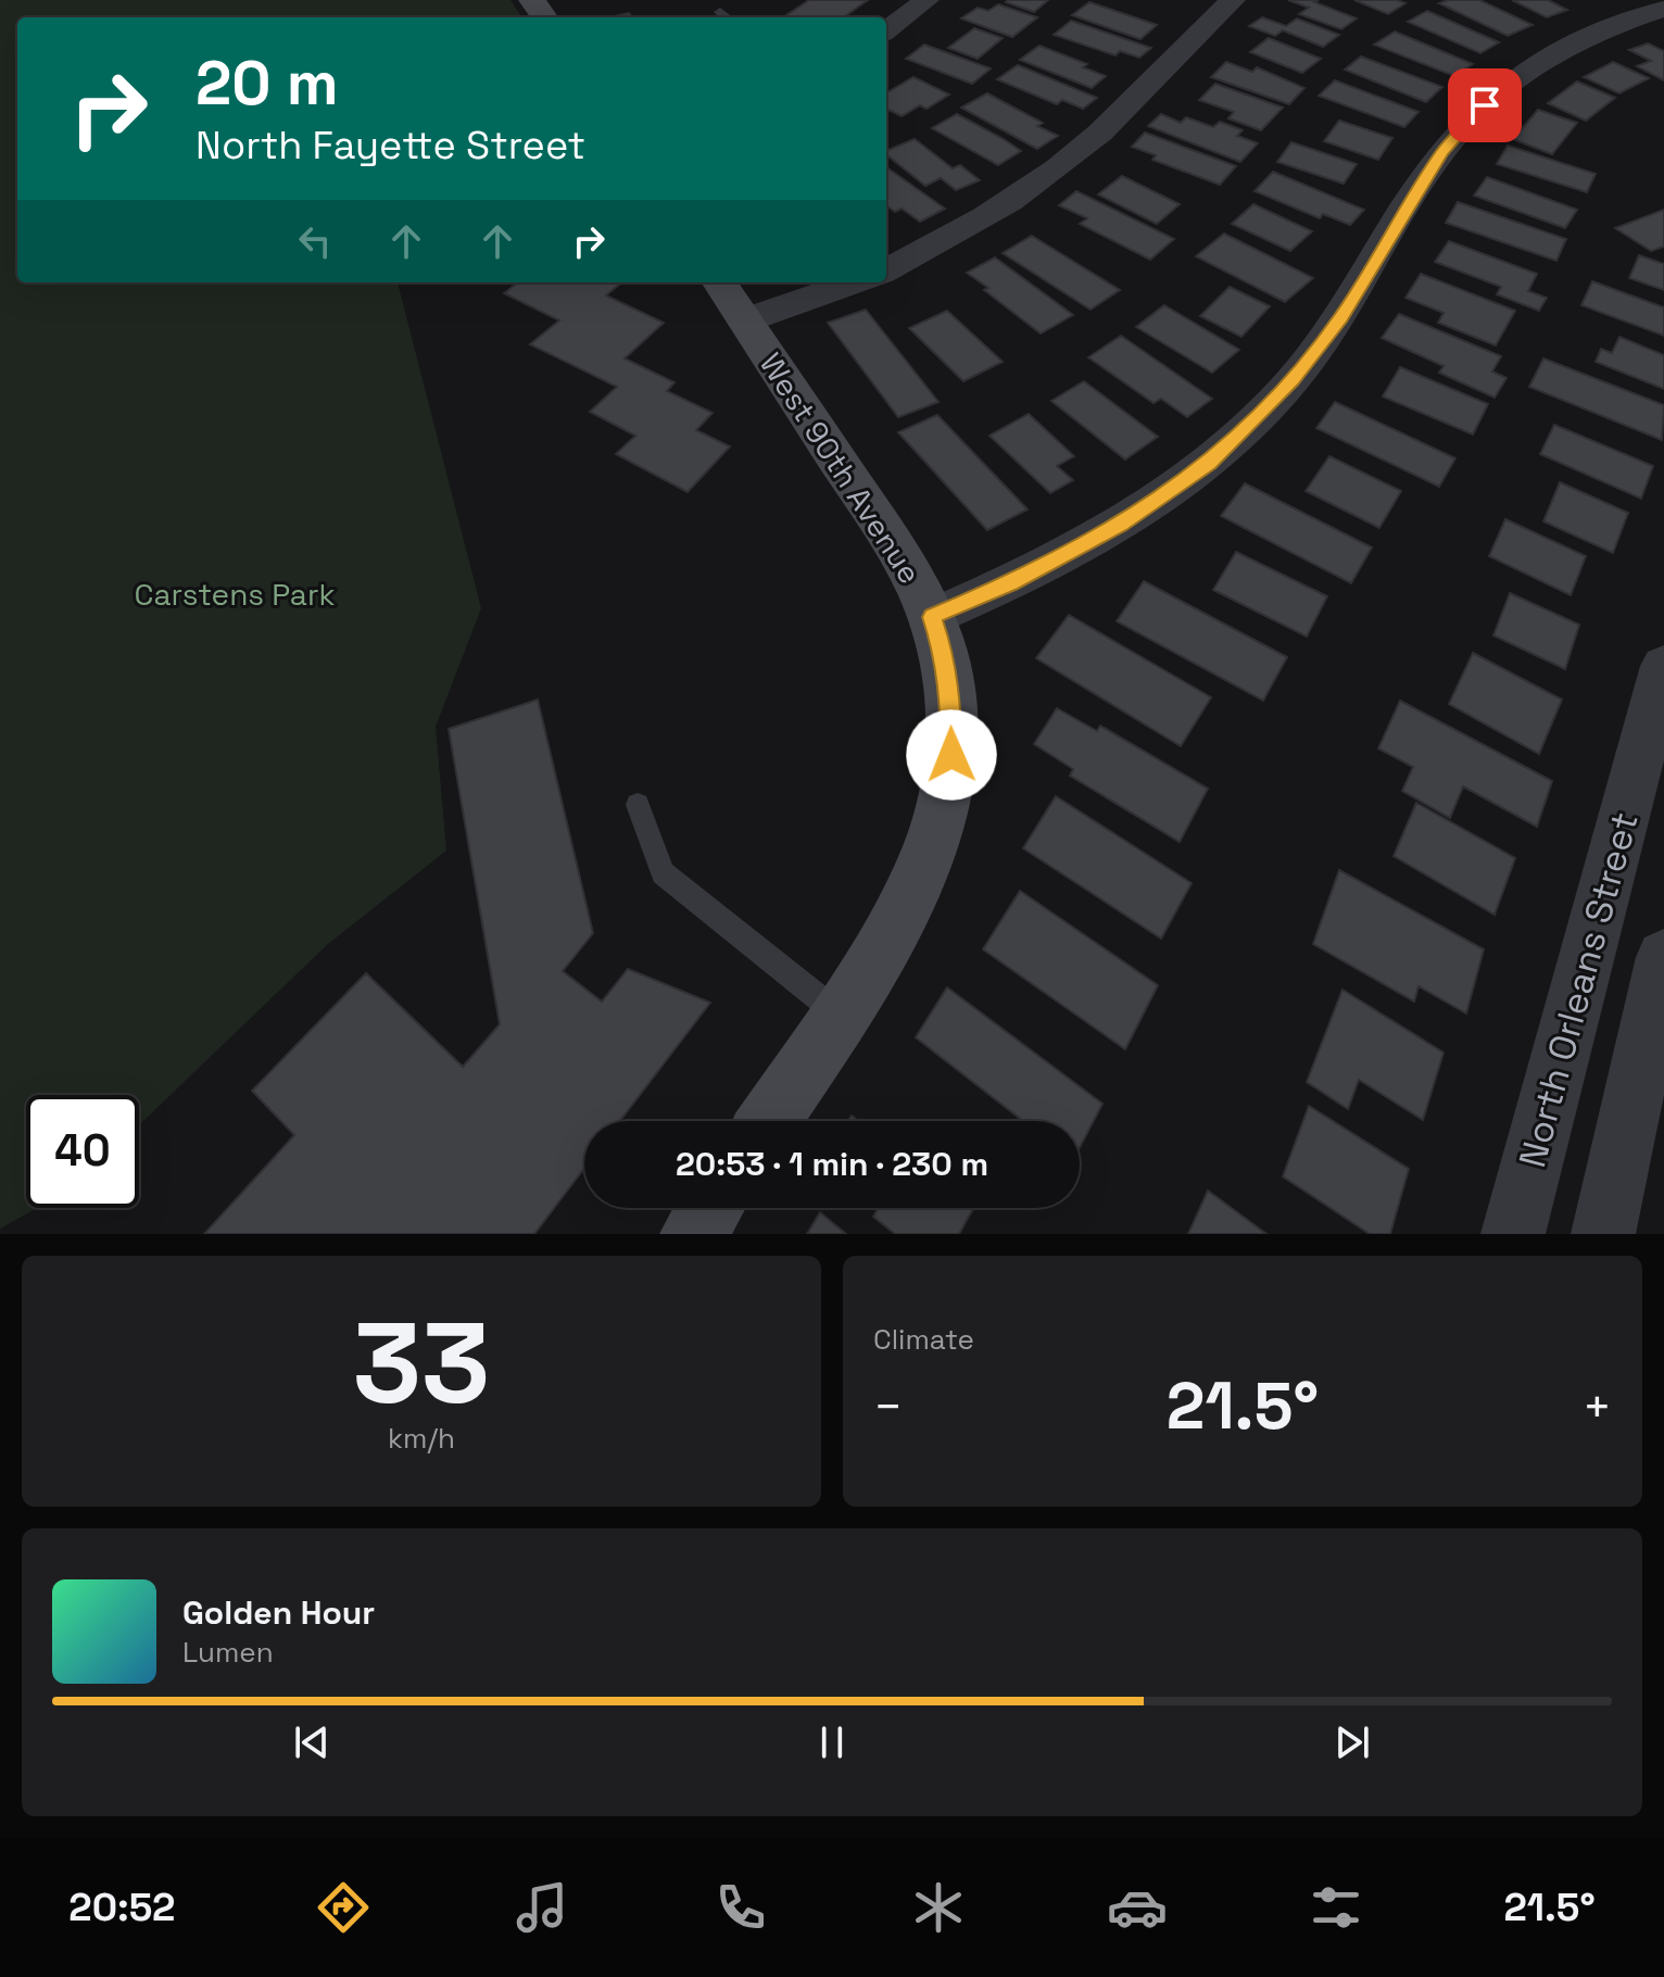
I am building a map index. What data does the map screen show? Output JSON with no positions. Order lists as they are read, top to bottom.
{
  "streets": {
    "street": ["West 90th Avenue", "North Orleans Street"]
  },
  "parks": ["Carstens Park"],
  "page": {
    "turn": ["20 m", "North Fayette Street"],
    "limit": "40",
    "trip": "20:53 · 1 min · 230 m",
    "tile": [
      ["33", "km/h"],
      "Climate"
    ],
    "heat": ["−", "21.5°", "+"],
    "song": ["Golden Hour", "Lumen"],
    "tabs": ["20:52", "21.5°"]
  }
}
